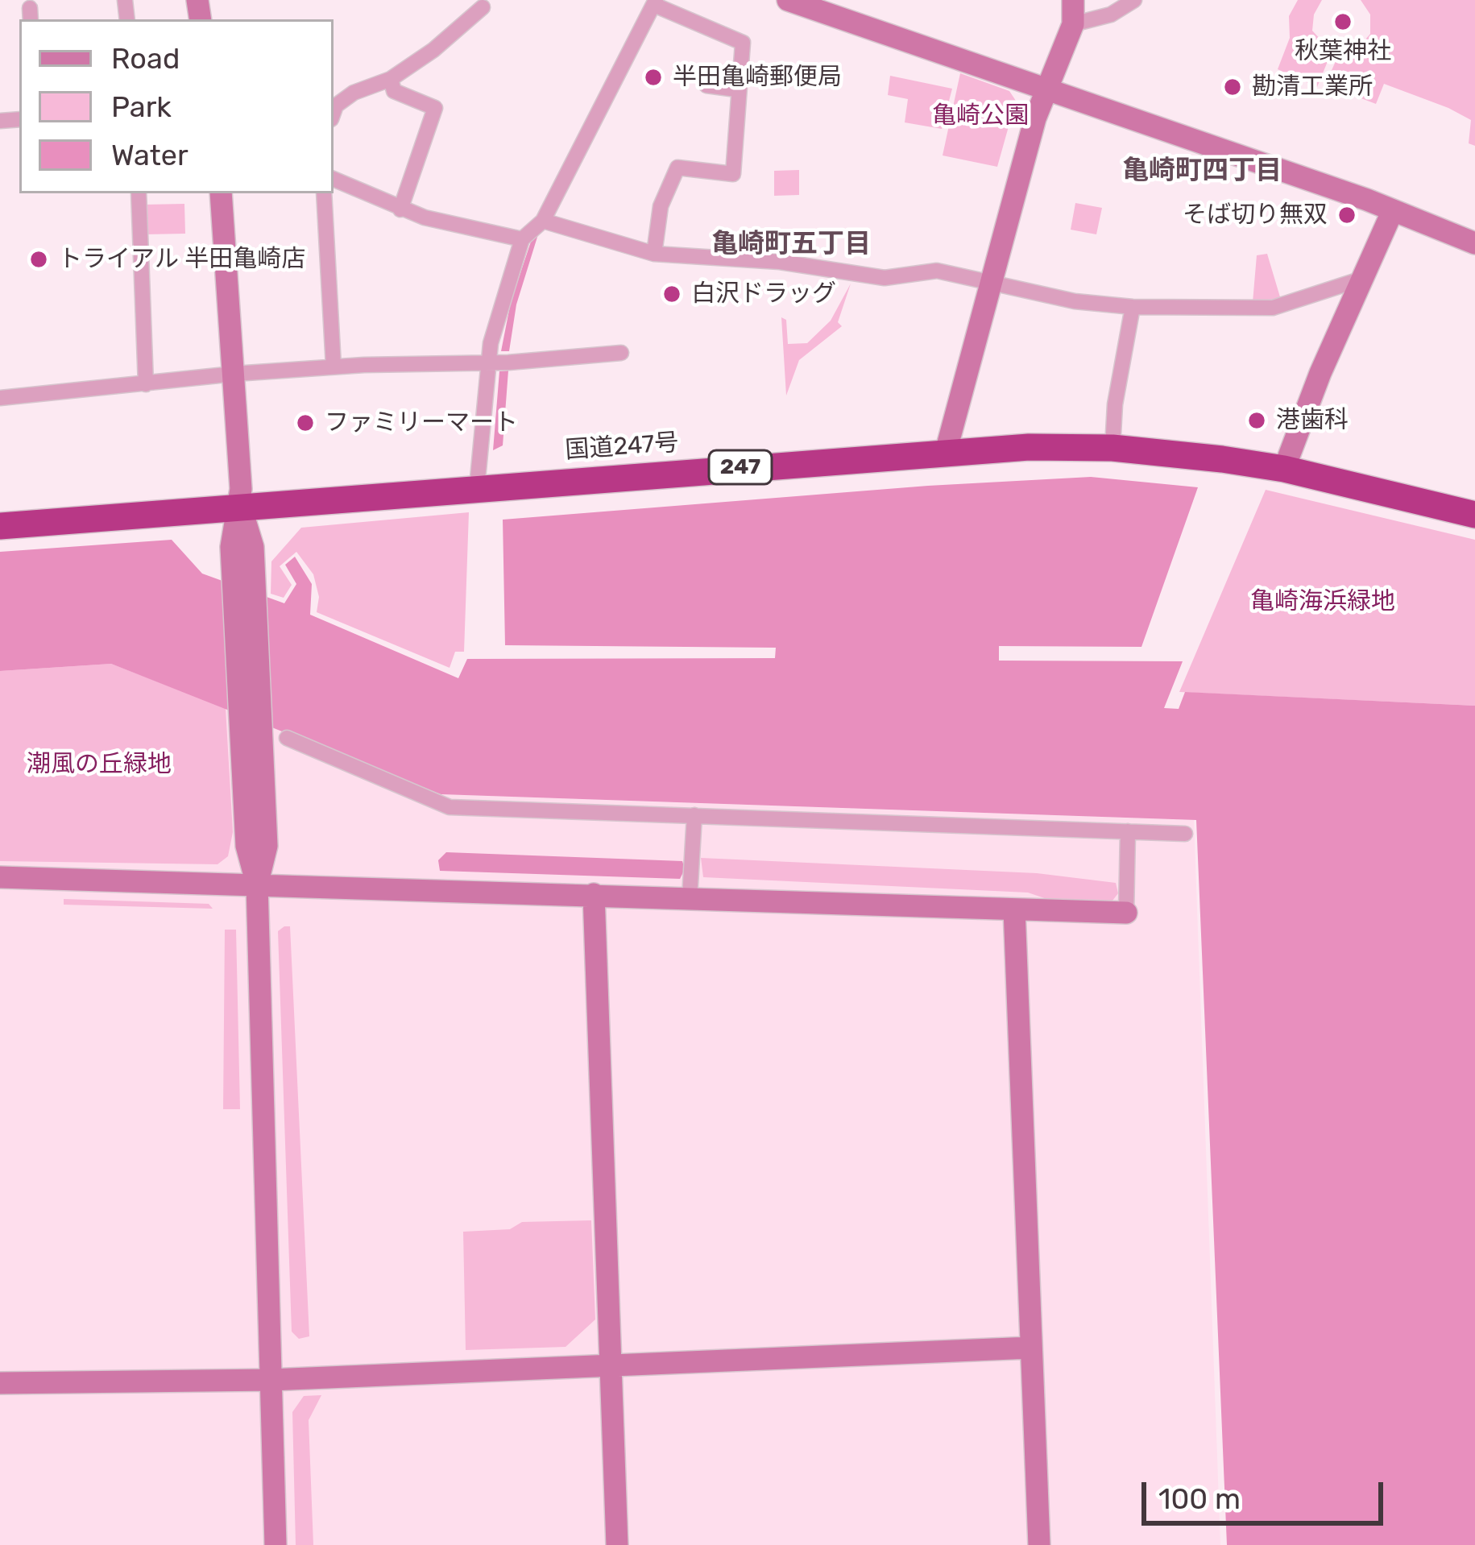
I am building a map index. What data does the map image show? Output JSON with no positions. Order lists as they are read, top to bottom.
{
  "streets": {
    "highway": ["国道247号", "247"]
  },
  "districts": ["亀崎町四丁目", "亀崎町五丁目"],
  "parks": ["亀崎公園", "亀崎海浜緑地", "潮風の丘緑地"],
  "places": [
    "秋葉神社",
    "半田亀崎郵便局",
    "勘清工業所",
    "そば切り無双",
    "トライアル 半田亀崎店",
    "白沢ドラッグ",
    "港歯科",
    "ファミリーマート"
  ],
  "legend": ["Road", "Park", "Water"],
  "scale_bar": "100 m"
}
